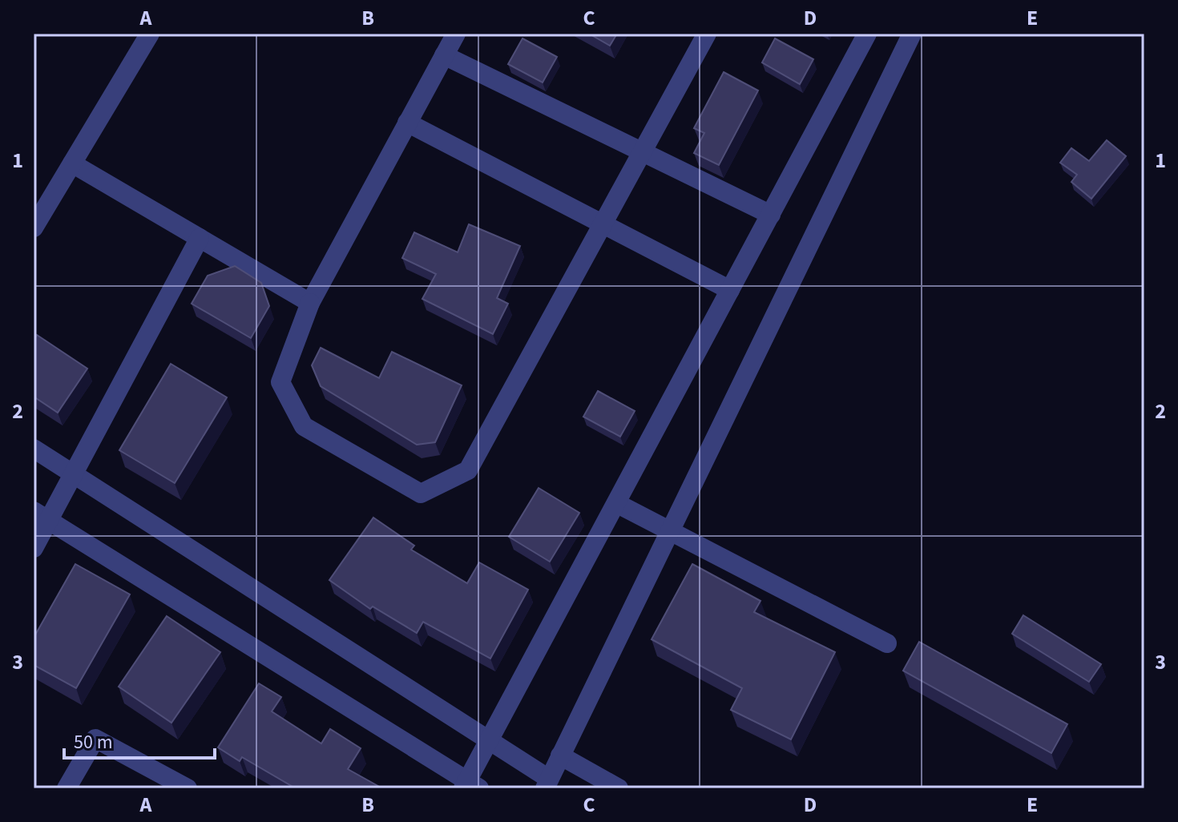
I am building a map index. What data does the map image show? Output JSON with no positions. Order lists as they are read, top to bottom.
{
  "scale_bar": "50 m",
  "grid": {
    "columns": [
      "A",
      "B",
      "C",
      "D",
      "E"
    ],
    "rows": ["1", "2", "3"]
  }
}
